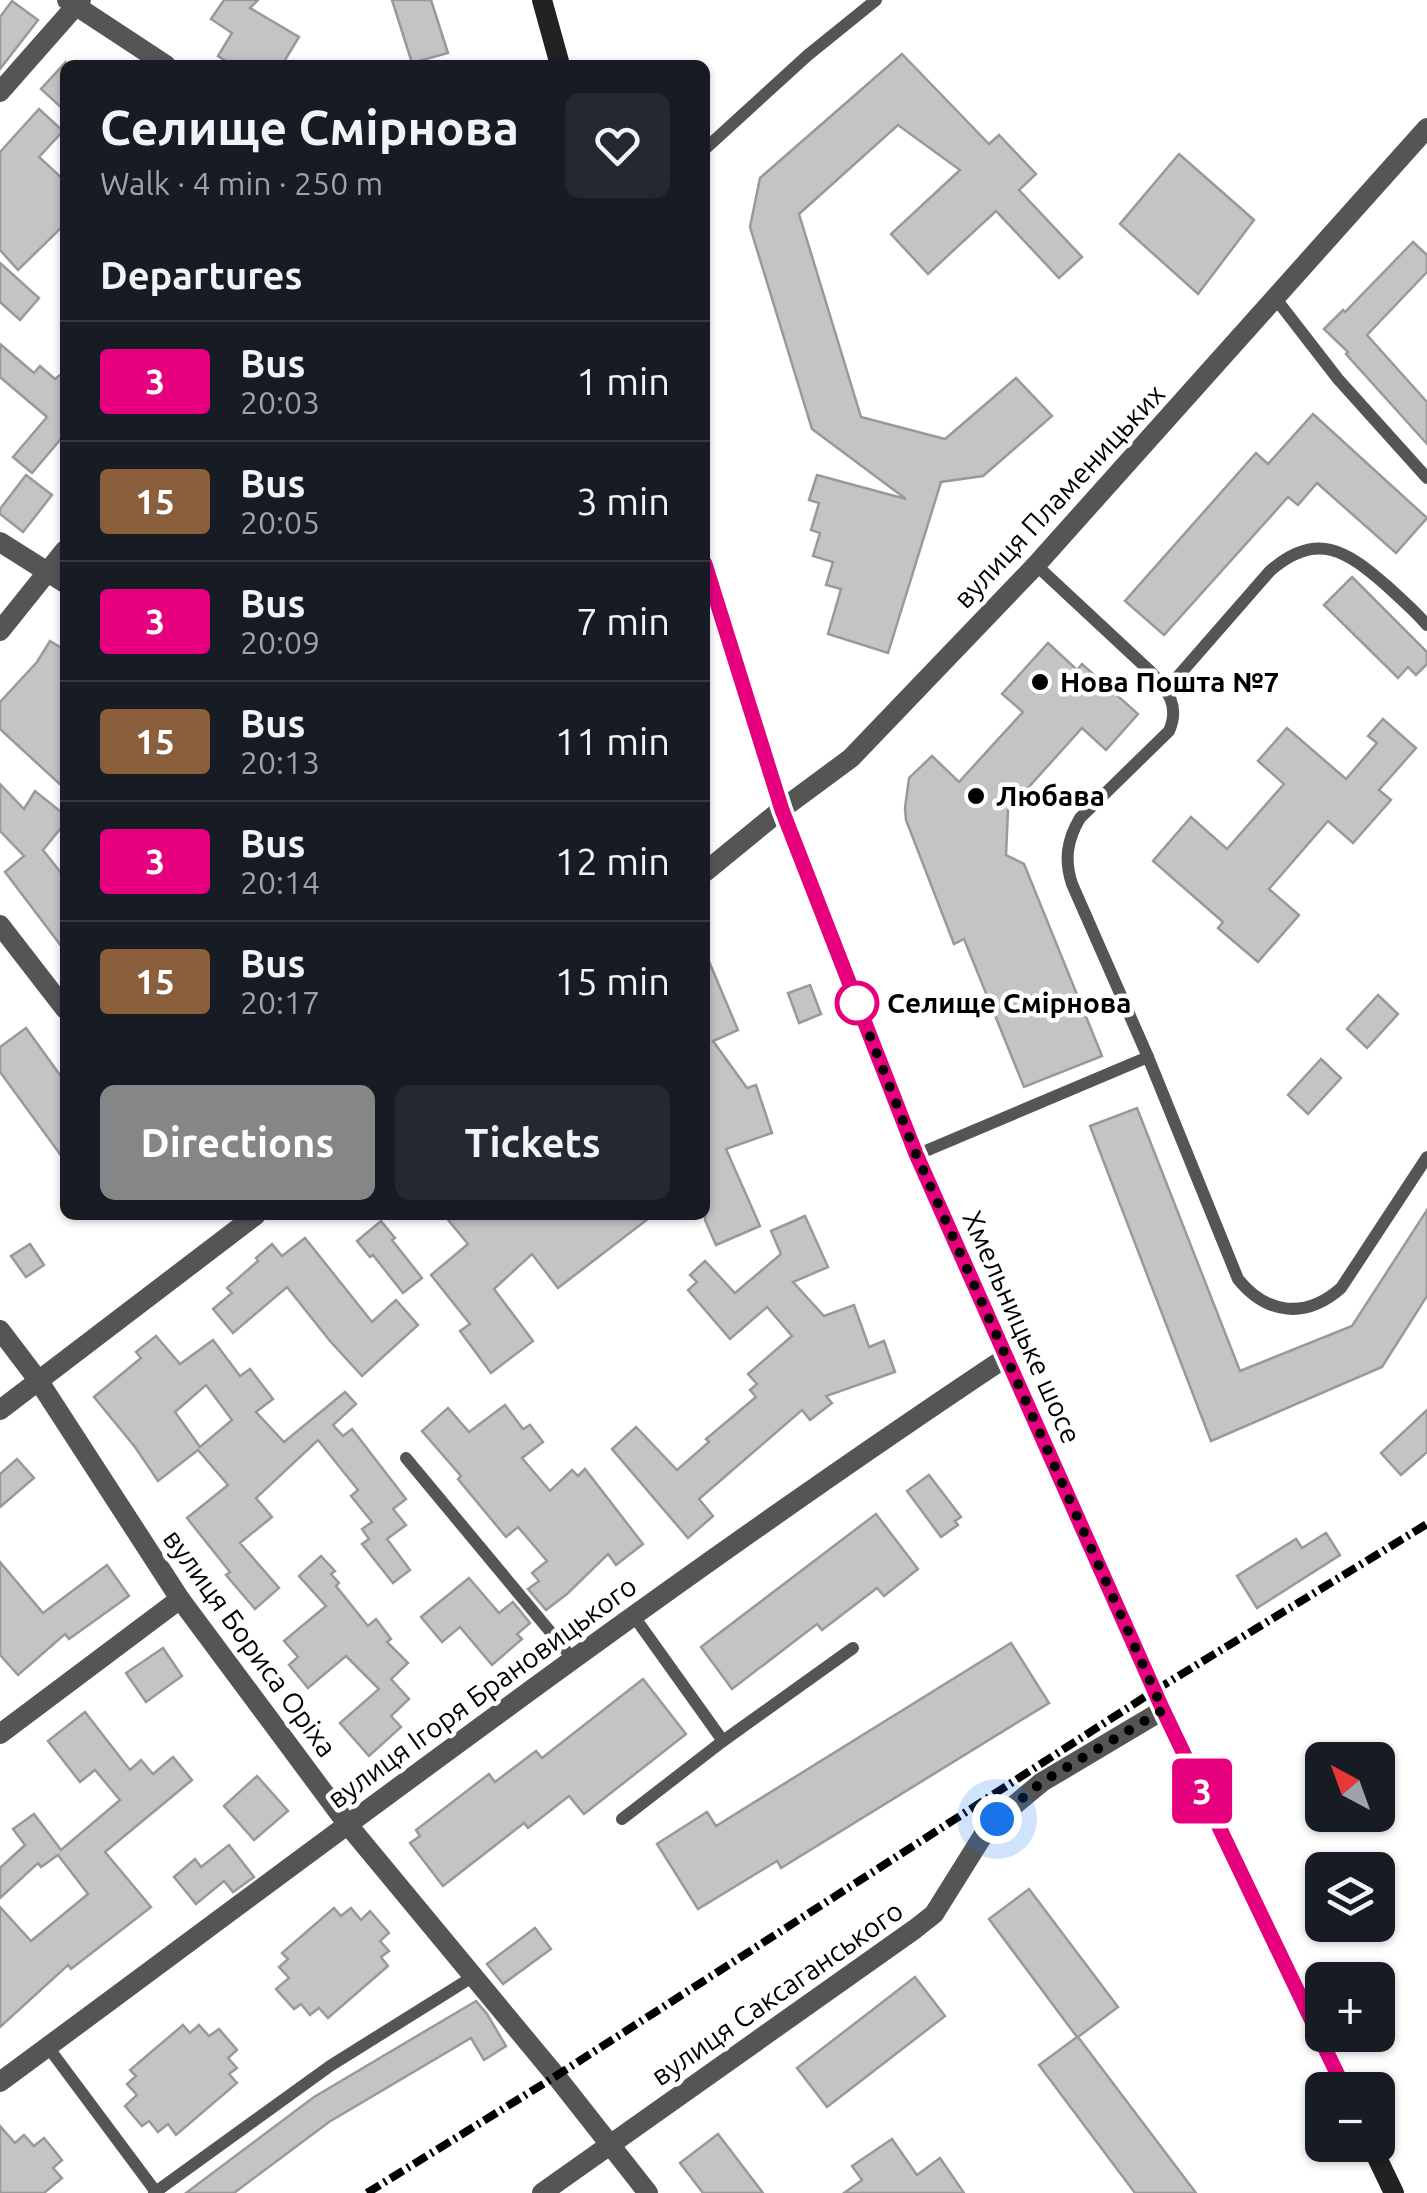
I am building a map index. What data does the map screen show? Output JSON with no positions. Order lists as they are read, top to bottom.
{
  "streets": {
    "street": [
      "вулиця Пламеницьких",
      "Хмельницьке шосе",
      "вулиця Бориса Оріха",
      "вулиця Ігоря Брановицького",
      "вулиця Саксаганського"
    ]
  },
  "crossings": [
    ["вулиця Пламеницьких", "Хмельницьке шосе"],
    ["Хмельницьке шосе", "вулиця Ігоря Брановицького"],
    ["Хмельницьке шосе", "вулиця Саксаганського"],
    ["вулиця Бориса Оріха", "вулиця Ігоря Брановицького"],
    ["вулиця Бориса Оріха", "вулиця Саксаганського"]
  ],
  "places": ["Нова Пошта №7", "Любава", "Селище Смірнова"],
  "lines": ["bus line 3"],
  "north": "top left",
  "page": {
    "on_map": "3",
    "heading": [
      ["Селище Смірнова", "Walk · 4 min · 250 m"],
      "Departures"
    ],
    "list": [
      {
        "mark": "3",
        "name": "Bus",
        "note": "20:03",
        "value": "1 min"
      },
      {
        "mark": "15",
        "name": "Bus",
        "note": "20:05",
        "value": "3 min"
      },
      {
        "mark": "3",
        "name": "Bus",
        "note": "20:09",
        "value": "7 min"
      },
      {
        "mark": "15",
        "name": "Bus",
        "note": "20:13",
        "value": "11 min"
      },
      {
        "mark": "3",
        "name": "Bus",
        "note": "20:14",
        "value": "12 min"
      },
      {
        "mark": "15",
        "name": "Bus",
        "note": "20:17",
        "value": "15 min"
      }
    ],
    "buttons": ["Directions", "Tickets"],
    "map_buttons": ["+", "−"]
  }
}
